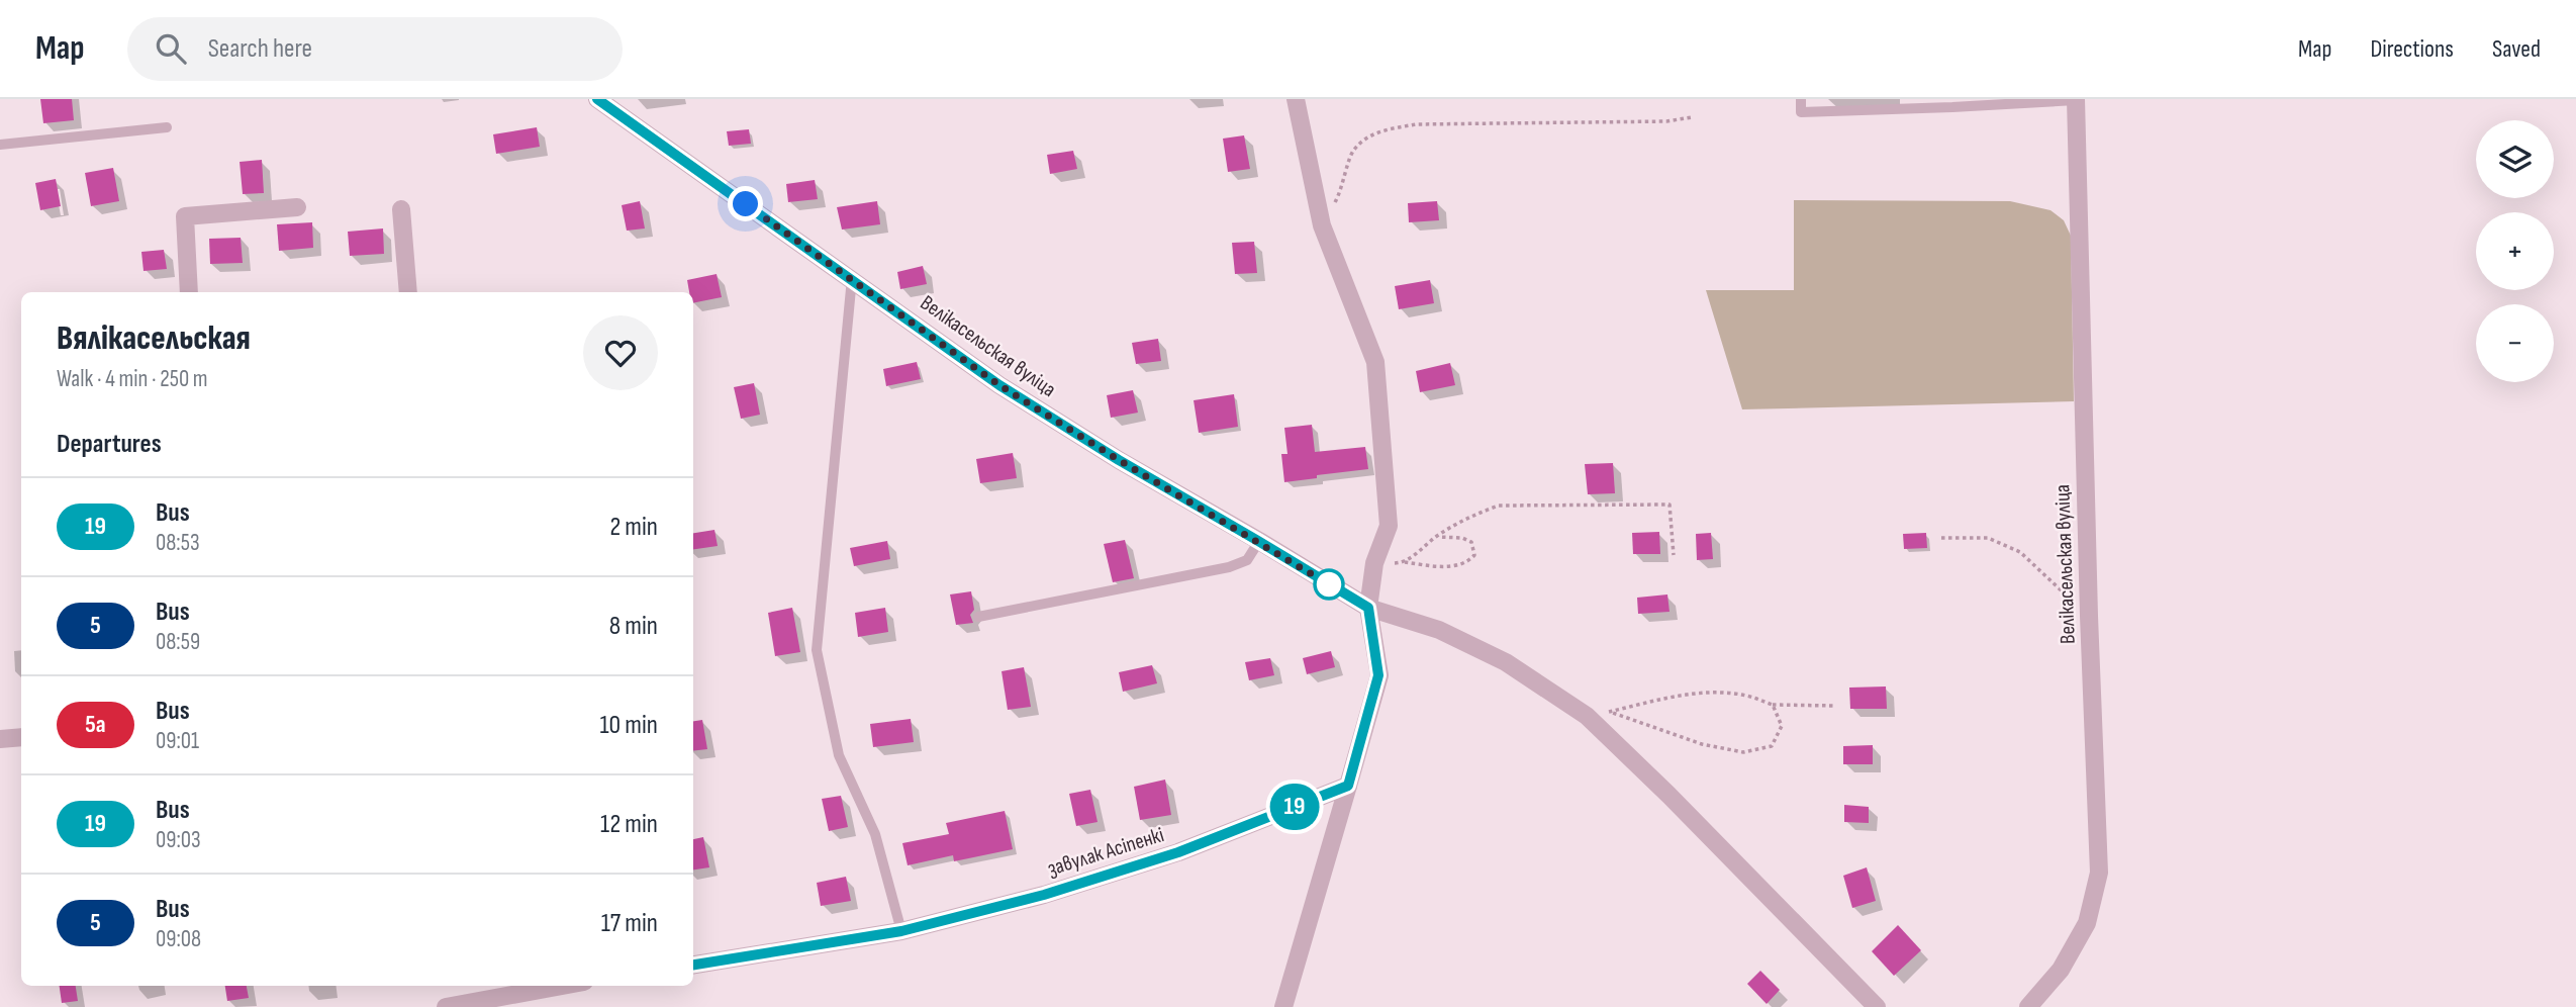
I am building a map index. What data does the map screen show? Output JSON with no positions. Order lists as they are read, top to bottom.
{
  "streets": {
    "street": ["Велікасельская вуліца", "завулак Асіпенкі"]
  },
  "lines": ["bus line 19"],
  "page": {
    "header": "Map",
    "search": "Search here",
    "nav": ["Map", "Directions", "Saved"],
    "on_map": "19",
    "map_buttons": ["+", "−"],
    "heading": [
      ["Вялікасельская", "Walk · 4 min · 250 m"],
      "Departures"
    ],
    "list": [
      {
        "mark": "19",
        "name": "Bus",
        "note": "08:53",
        "value": "2 min"
      },
      {
        "mark": "5",
        "name": "Bus",
        "note": "08:59",
        "value": "8 min"
      },
      {
        "mark": "5а",
        "name": "Bus",
        "note": "09:01",
        "value": "10 min"
      },
      {
        "mark": "19",
        "name": "Bus",
        "note": "09:03",
        "value": "12 min"
      },
      {
        "mark": "5",
        "name": "Bus",
        "note": "09:08",
        "value": "17 min"
      }
    ]
  }
}
